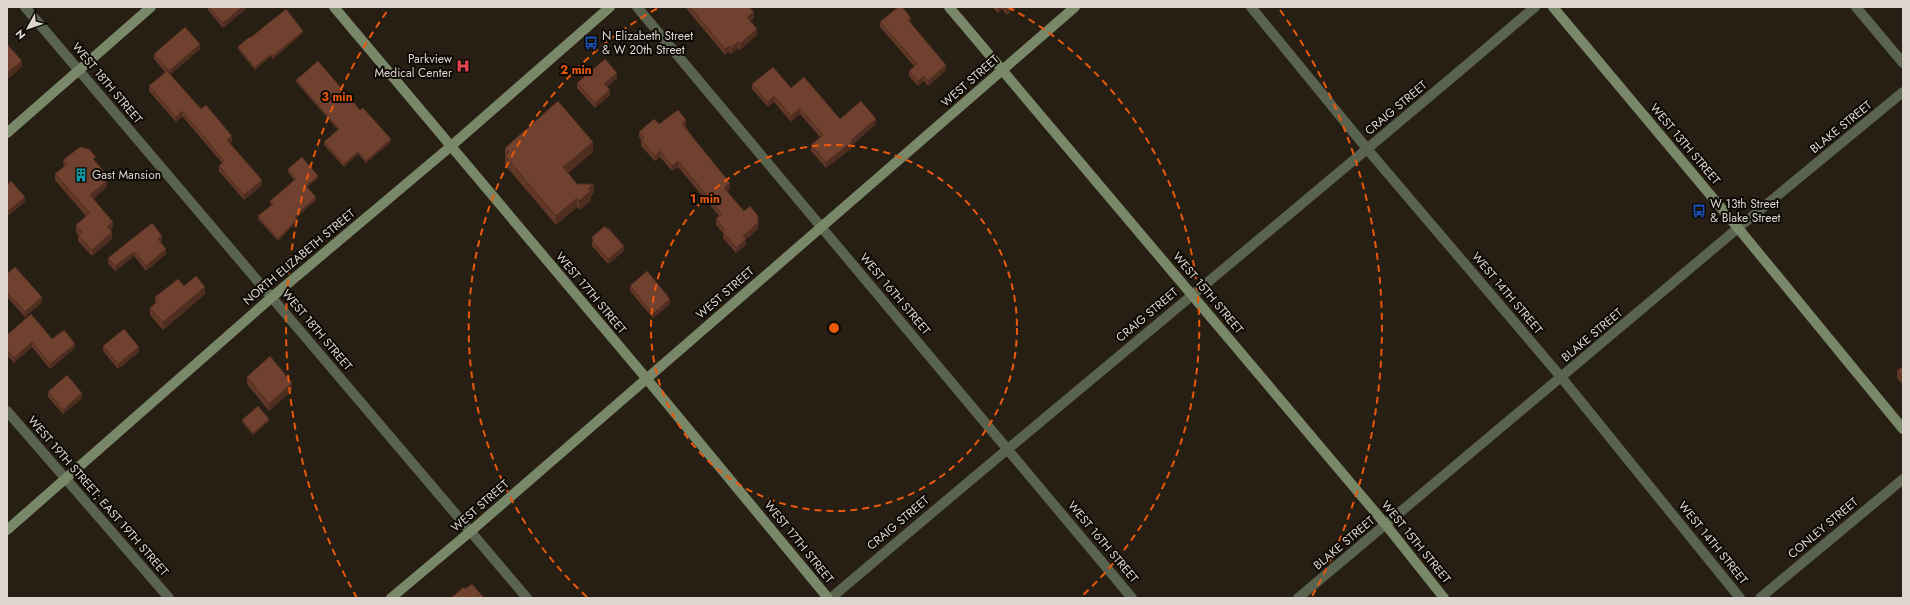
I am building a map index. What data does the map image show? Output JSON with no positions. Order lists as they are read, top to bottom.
{
  "streets": {
    "street": [
      "WEST STREET",
      "WEST 18TH STREET",
      "CRAIG STREET",
      "BLAKE STREET",
      "WEST 13TH STREET",
      "NORTH ELIZABETH STREET",
      "WEST 17TH STREET",
      "WEST 15TH STREET",
      "WEST 14TH STREET",
      "WEST 16TH STREET",
      "WEST 19TH STREET; EAST 19TH STREET",
      "CONLEY STREET"
    ]
  },
  "crossings": [
    ["WEST STREET", "WEST 18TH STREET"],
    ["WEST STREET", "WEST 17TH STREET"],
    ["WEST STREET", "WEST 15TH STREET"],
    ["WEST STREET", "WEST 16TH STREET"],
    ["WEST 18TH STREET", "NORTH ELIZABETH STREET"],
    ["CRAIG STREET", "WEST 17TH STREET"],
    ["CRAIG STREET", "WEST 15TH STREET"],
    ["CRAIG STREET", "WEST 14TH STREET"],
    ["CRAIG STREET", "WEST 16TH STREET"],
    ["BLAKE STREET", "WEST 13TH STREET"],
    ["BLAKE STREET", "WEST 15TH STREET"],
    ["BLAKE STREET", "WEST 14TH STREET"],
    ["NORTH ELIZABETH STREET", "WEST 17TH STREET"],
    ["NORTH ELIZABETH STREET", "WEST 19TH STREET; EAST 19TH STREET"]
  ],
  "places": {
    "bus stop": ["N Elizabeth Street & W 20th Street", "W 13th Street & Blake Street"],
    "hospital": ["Parkview Medical Center"],
    "building": ["Gast Mansion"]
  },
  "north": "bottom left",
  "rings": ["2 min", "3 min", "1 min"]
}
